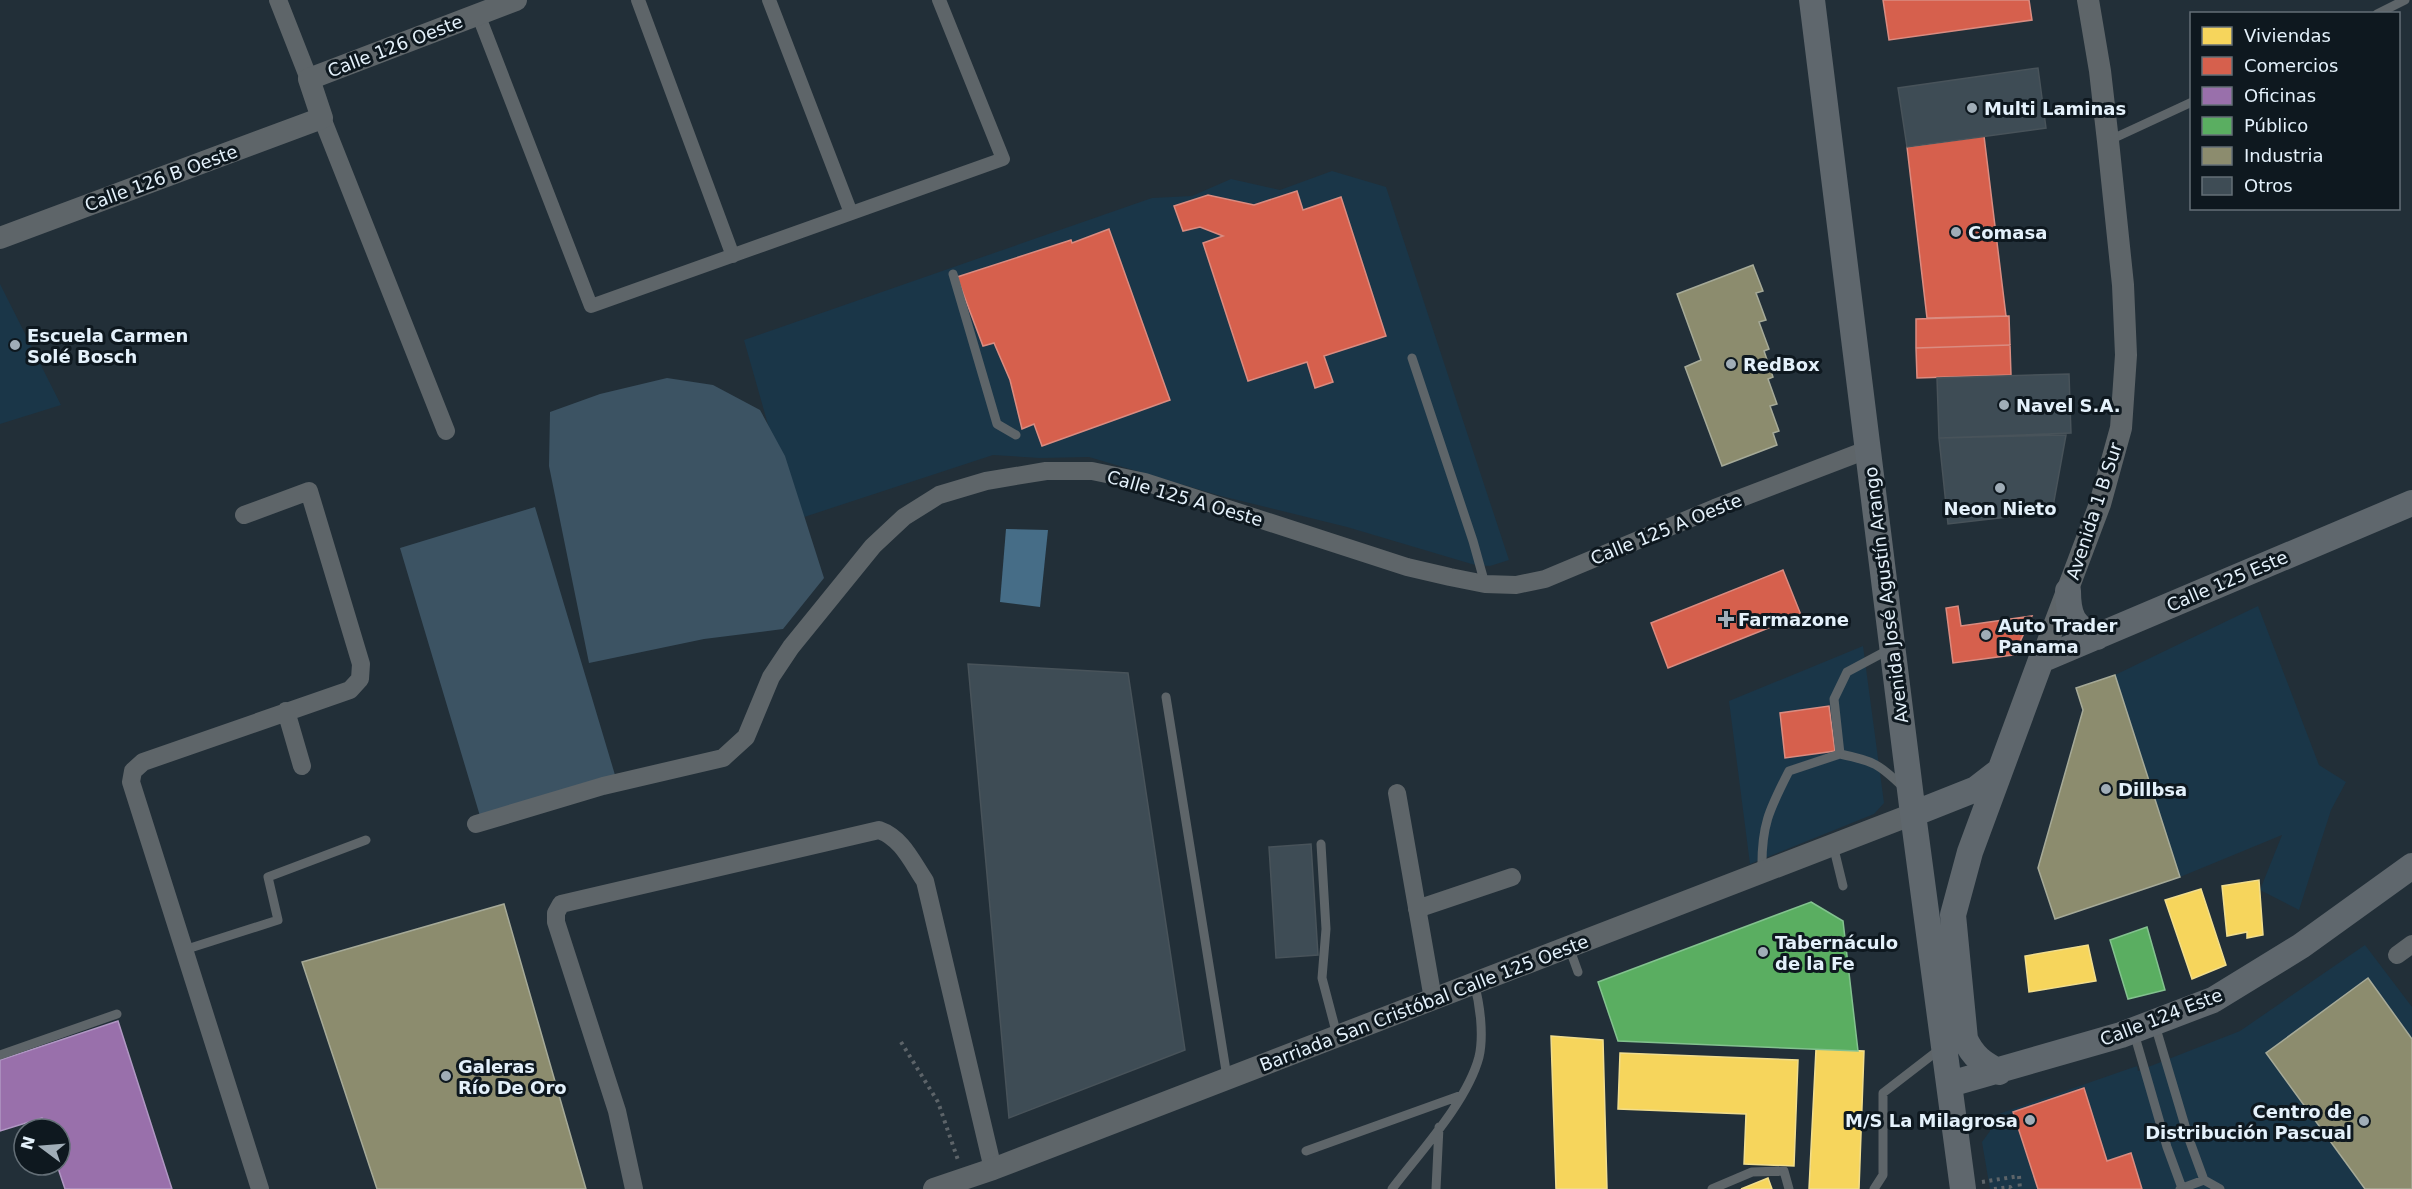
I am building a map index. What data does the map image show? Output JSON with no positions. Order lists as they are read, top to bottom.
{
  "streets": {
    "main road": [
      "Avenida 1 B Sur",
      "Calle 125 Este",
      "Avenida José Agustín Arango",
      "Calle 124 Este"
    ],
    "street": [
      "Calle 126 Oeste",
      "Calle 126 B Oeste",
      "Calle 125 A Oeste",
      "Barriada San Cristóbal Calle 125 Oeste"
    ]
  },
  "crossings": [
    ["Calle 125 A Oeste", "Avenida José Agustín Arango"],
    ["Avenida 1 B Sur", "Calle 125 Este"],
    ["Avenida 1 B Sur", "Calle 124 Este"],
    ["Avenida José Agustín Arango", "Barriada San Cristóbal Calle 125 Oeste"],
    ["Avenida José Agustín Arango", "Calle 124 Este"]
  ],
  "places": {
    "other": [
      "Multi Laminas",
      "Comasa",
      "Escuela Carmen Solé Bosch",
      "RedBox",
      "Navel S.A.",
      "Neon Nieto",
      "Auto Trader Panama",
      "Dillbsa",
      "Tabernáculo de la Fe",
      "Galeras Río De Oro",
      "M/S La Milagrosa",
      "Centro de Distribución Pascual"
    ],
    "health": ["Farmazone"]
  },
  "legend": [
    "Viviendas",
    "Comercios",
    "Oficinas",
    "Público",
    "Industria",
    "Otros"
  ],
  "north": "left"
}
